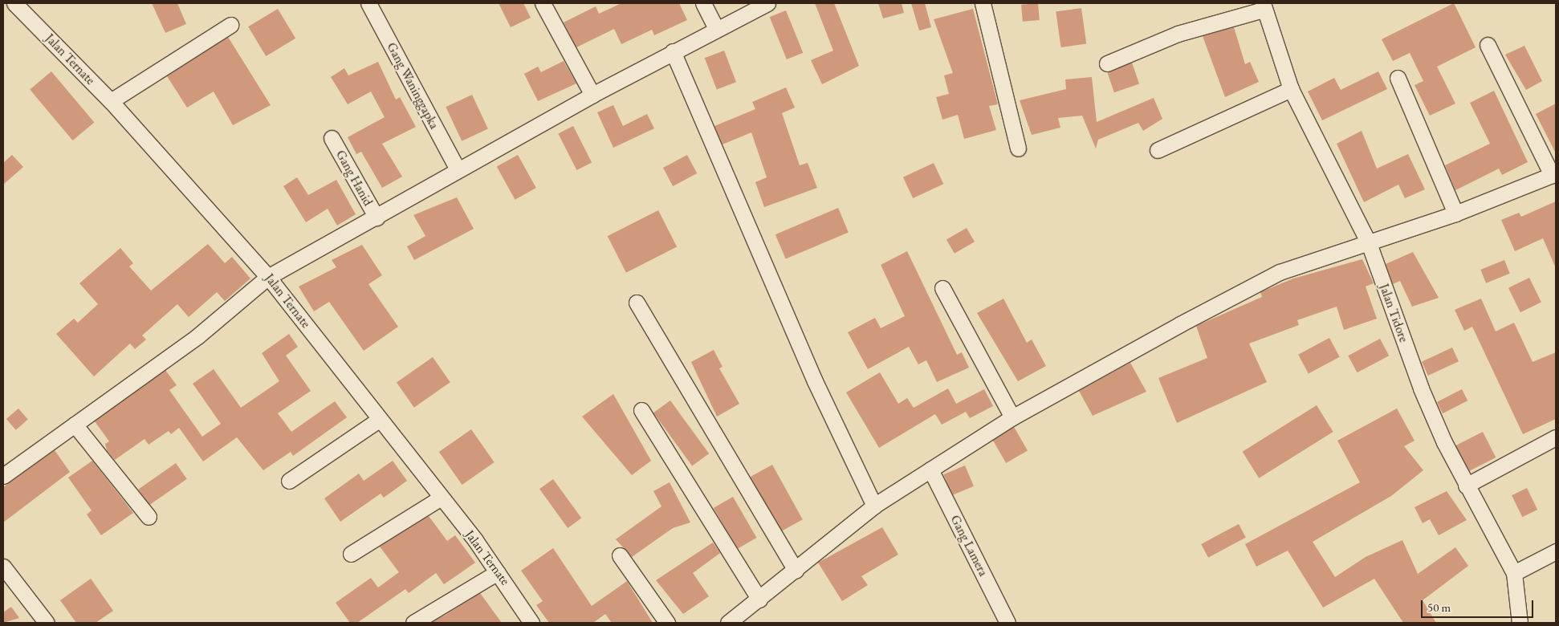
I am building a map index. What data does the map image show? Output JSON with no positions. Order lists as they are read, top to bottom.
{
  "streets": {
    "street": [
      "Jalan Ternate",
      "Gang Waninggapka",
      "Gang Hanid",
      "Jalan Tidore",
      "Gang Lamera"
    ]
  },
  "scale_bar": "50 m"
}
